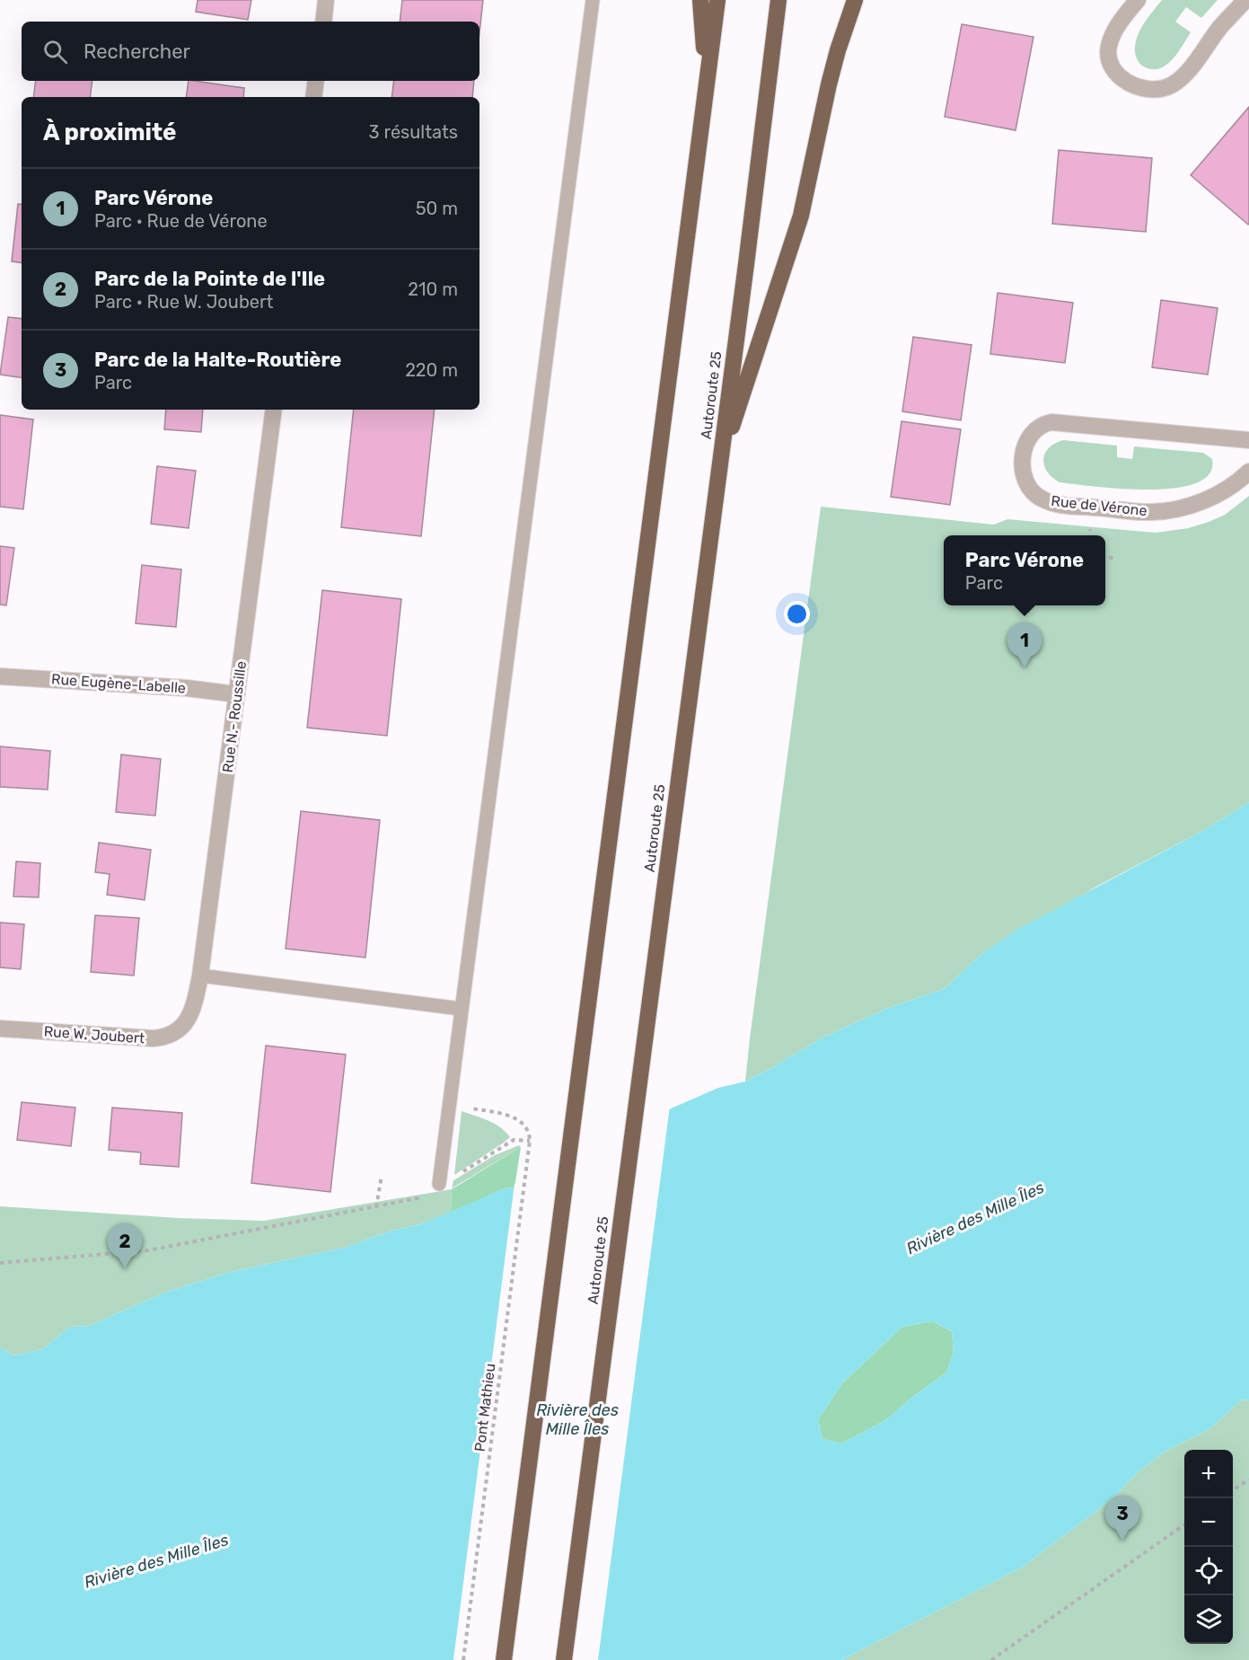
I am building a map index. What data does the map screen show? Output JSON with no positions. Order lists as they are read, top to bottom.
{
  "streets": {
    "highway": ["Autoroute 25"],
    "street": [
      "Rue de Vérone",
      "Rue Eugène-Labelle",
      "Rue N.- Roussille",
      "Rue W. Joubert"
    ],
    "path": ["Pont Mathieu"]
  },
  "crossings": [
    ["Rue Eugène-Labelle", "Rue N.- Roussille"],
    ["Rue N.- Roussille", "Rue W. Joubert"]
  ],
  "water": ["Rivière des Mille Îles"],
  "page": {
    "search": "Rechercher",
    "heading": ["À proximité", "3 résultats"],
    "list": [
      {
        "mark": "1",
        "name": "Parc Vérone",
        "note": "Parc · Rue de Vérone",
        "value": "50 m"
      },
      {
        "mark": "2",
        "name": "Parc de la Pointe de l'Ile",
        "note": "Parc · Rue W. Joubert",
        "value": "210 m"
      },
      {
        "mark": "3",
        "name": "Parc de la Halte-Routière",
        "note": "Parc",
        "value": "220 m"
      }
    ],
    "popup": ["Parc Vérone", "Parc"],
    "pins": ["1", "2", "3"],
    "map_buttons": ["+", "−"]
  }
}
